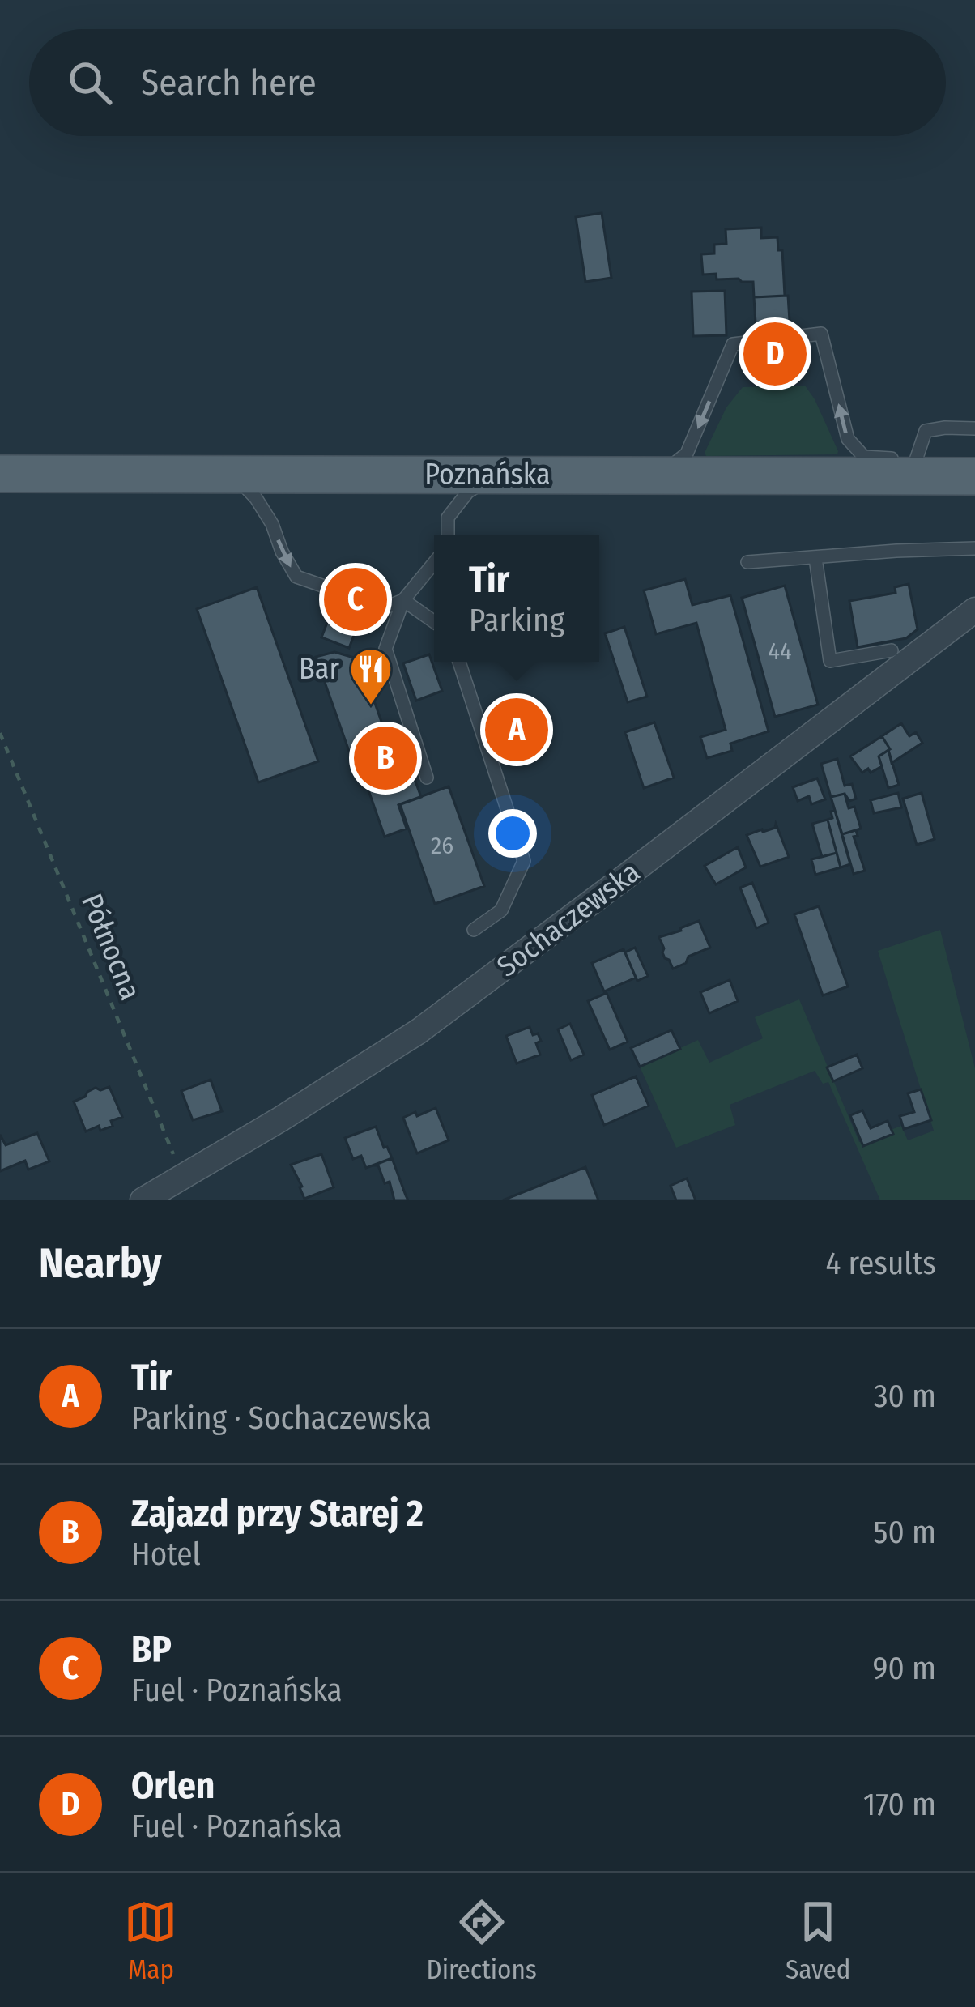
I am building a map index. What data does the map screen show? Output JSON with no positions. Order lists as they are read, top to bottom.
{
  "streets": {
    "main road": ["Poznańska"],
    "street": ["Sochaczewska"],
    "path": ["Północna"]
  },
  "crossings": [
    ["Sochaczewska", "Północna"]
  ],
  "places": {
    "restaurant": ["Bar"]
  },
  "house_numbers": ["44", "26"],
  "page": {
    "search": "Search here",
    "pins": [
      "D",
      "C",
      "A",
      "B"
    ],
    "popup": ["Tir", "Parking"],
    "heading": ["Nearby", "4 results"],
    "list": [
      {
        "mark": "A",
        "name": "Tir",
        "note": "Parking · Sochaczewska",
        "value": "30 m"
      },
      {
        "mark": "B",
        "name": "Zajazd przy Starej 2",
        "note": "Hotel",
        "value": "50 m"
      },
      {
        "mark": "C",
        "name": "BP",
        "note": "Fuel · Poznańska",
        "value": "90 m"
      },
      {
        "mark": "D",
        "name": "Orlen",
        "note": "Fuel · Poznańska",
        "value": "170 m"
      }
    ],
    "nav": ["Map", "Directions", "Saved"]
  }
}
